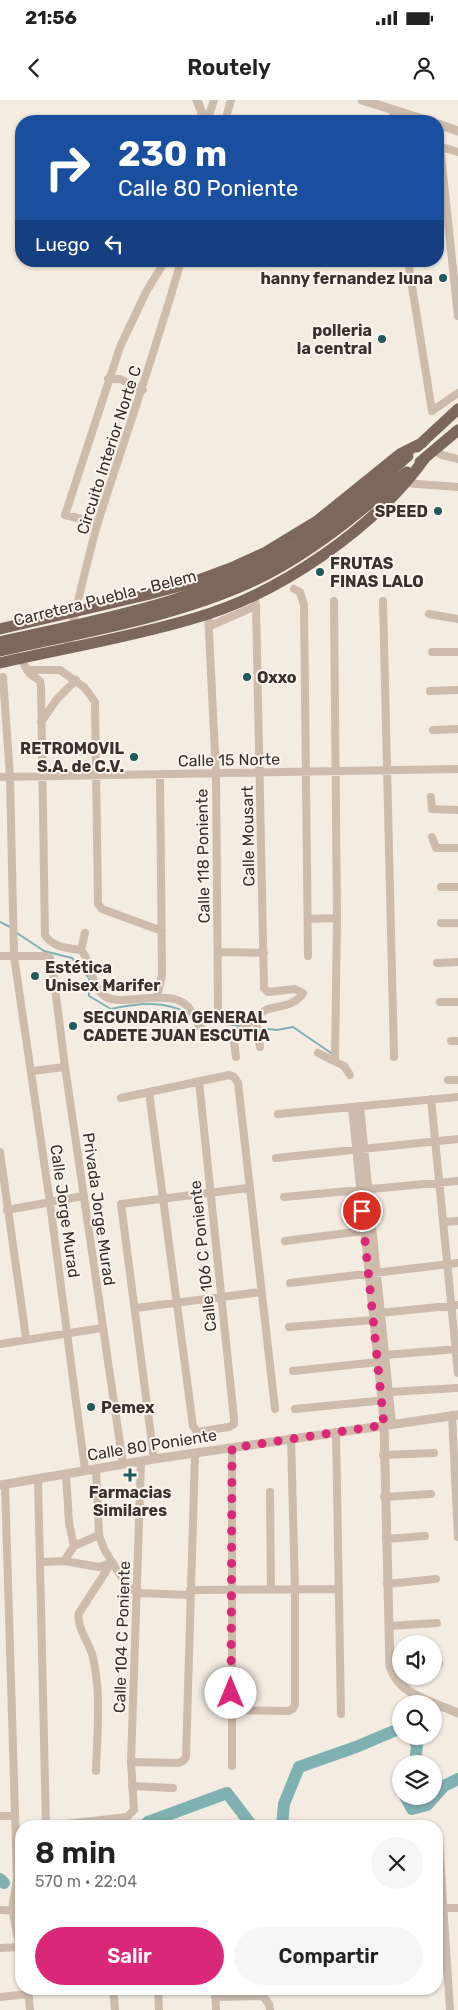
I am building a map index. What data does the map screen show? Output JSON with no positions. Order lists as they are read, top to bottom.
{
  "streets": {
    "main road": ["Carretera Puebla - Belem"],
    "street": [
      "Circuito Interior Norte C",
      "Calle 15 Norte",
      "Calle Mousart",
      "Calle 118 Poniente",
      "Privada Jorge Murad",
      "Calle Jorge Murad",
      "Calle 106 C Poniente",
      "Calle 80 Poniente",
      "Calle 104 C Poniente"
    ]
  },
  "crossings": [
    ["Calle 15 Norte", "Calle Mousart"],
    ["Calle 15 Norte", "Calle 118 Poniente"],
    ["Calle 15 Norte", "Calle Jorge Murad"],
    ["Privada Jorge Murad", "Calle Jorge Murad"],
    ["Privada Jorge Murad", "Calle 80 Poniente"],
    ["Calle Jorge Murad", "Calle 80 Poniente"],
    ["Calle 80 Poniente", "Calle 104 C Poniente"]
  ],
  "places": {
    "other": [
      "hanny fernandez luna",
      "polleria la central",
      "SPEED",
      "FRUTAS FINAS LALO",
      "Oxxo",
      "RETROMOVIL S.A. de C.V.",
      "Estética Unisex Marifer",
      "SECUNDARIA GENERAL CADETE JUAN ESCUTIA",
      "Pemex"
    ],
    "health": ["Farmacias Similares"]
  },
  "page": {
    "status": "21:56",
    "header": "Routely",
    "turn": ["230 m", "Calle 80 Poniente"],
    "then": "Luego",
    "heading": ["8 min", "570 m · 22:04"],
    "buttons": ["Salir", "Compartir"]
  }
}
